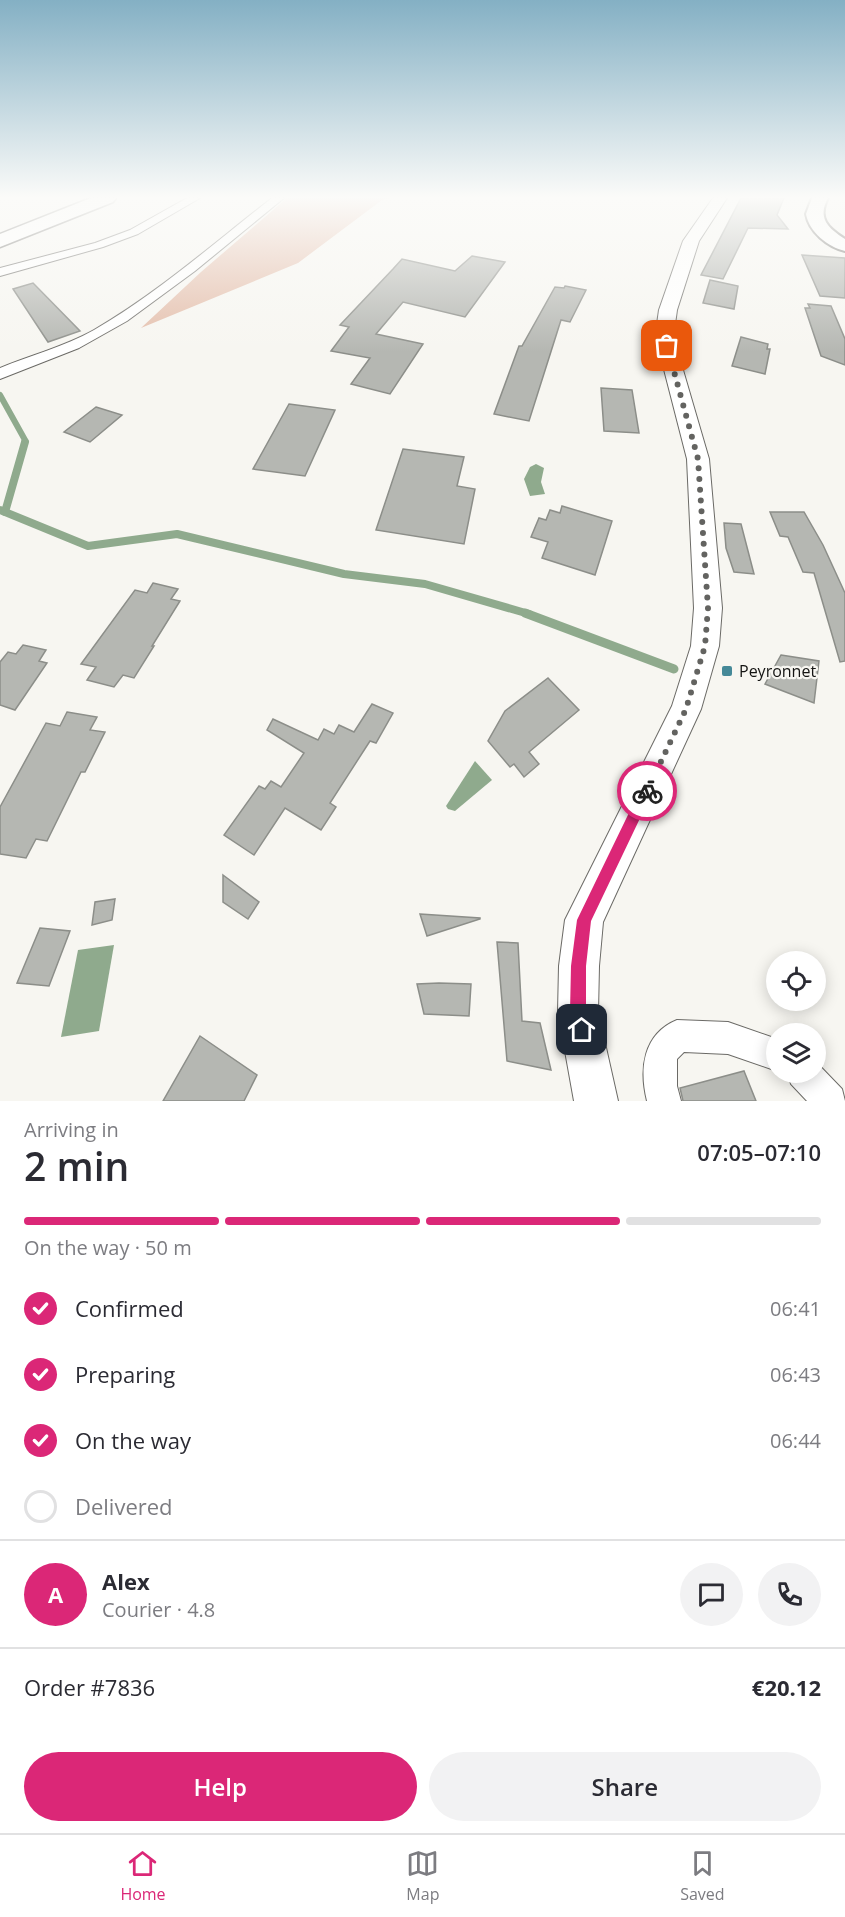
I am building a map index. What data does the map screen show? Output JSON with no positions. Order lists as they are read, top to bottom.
{
  "places": {
    "transit": ["Peyronnet"]
  },
  "page": {
    "heading": ["2 min", "Arriving in", "07:05–07:10"],
    "panel": [
      "Alex",
      "Courier · 4.8",
      "Order #7836",
      "€20.12"
    ],
    "bar": "On the way · 50 m",
    "list": [
      ["Confirmed", "06:41"],
      ["Preparing", "06:43"],
      ["On the way", "06:44"],
      "Delivered"
    ],
    "round": "A",
    "buttons": ["Help", "Share"],
    "tabs": ["Home", "Map", "Saved"]
  }
}
